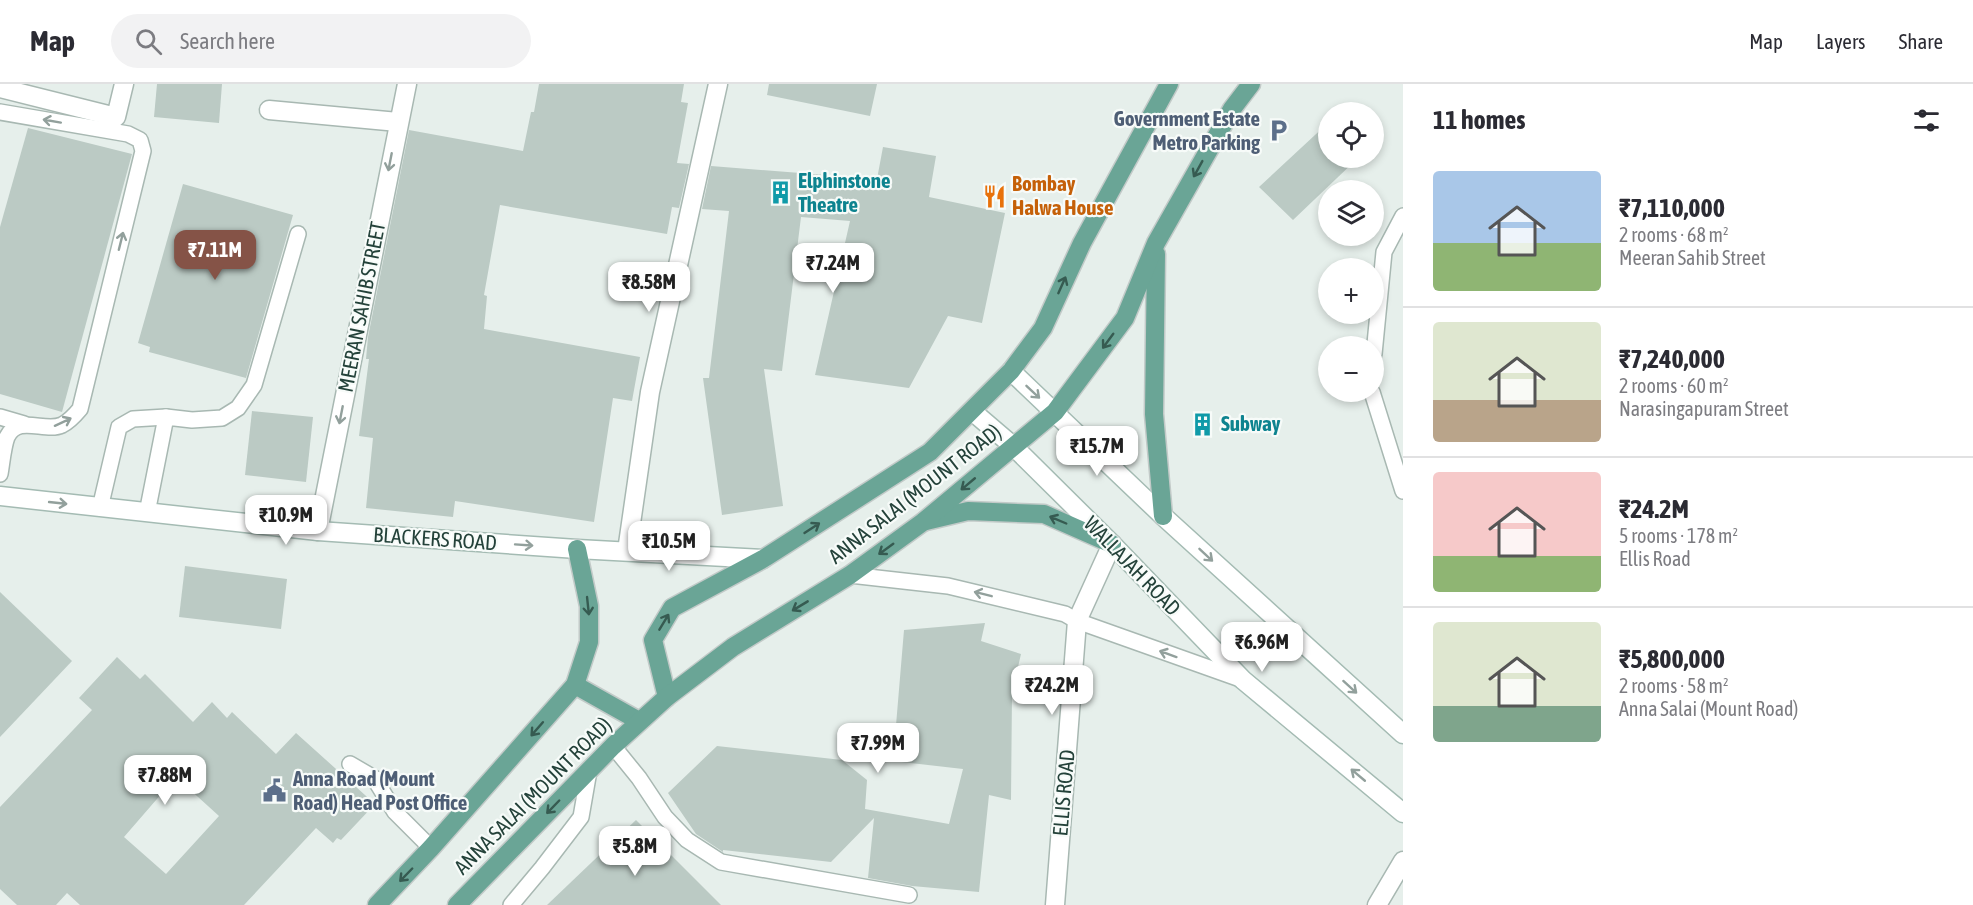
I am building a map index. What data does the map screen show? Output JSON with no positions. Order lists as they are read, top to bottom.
{
  "streets": {
    "main road": [
      "MEERAN SAHIB STREET",
      "ANNA SALAI (MOUNT ROAD)",
      "BLACKERS ROAD",
      "WALLAJAH ROAD",
      "ELLIS ROAD"
    ]
  },
  "crossings": [
    ["MEERAN SAHIB STREET", "BLACKERS ROAD"],
    ["ANNA SALAI (MOUNT ROAD)", "BLACKERS ROAD"],
    ["ANNA SALAI (MOUNT ROAD)", "WALLAJAH ROAD"],
    ["WALLAJAH ROAD", "ELLIS ROAD"]
  ],
  "one_way": ["MEERAN SAHIB STREET", "BLACKERS ROAD"],
  "places": {
    "parking": ["Government Estate Metro Parking"],
    "building": ["Elphinstone Theatre", "Subway"],
    "restaurant": ["Bombay Halwa House"],
    "public building": ["Anna Road (Mount Road) Head Post Office"]
  },
  "page": {
    "header": "Map",
    "search": "Search here",
    "nav": ["Map", "Layers", "Share"],
    "heading": "11 homes",
    "map_buttons": ["+", "−"],
    "list": [
      {
        "name": "₹7,110,000",
        "note": "2 rooms · 68 m² · Meeran Sahib Street"
      },
      {
        "name": "₹7,240,000",
        "note": "2 rooms · 60 m² · Narasingapuram Street"
      },
      {
        "name": "₹24.2M",
        "note": "5 rooms · 178 m² · Ellis Road"
      },
      {
        "name": "₹5,800,000",
        "note": "2 rooms · 58 m² · Anna Salai (Mount Road)"
      }
    ],
    "price": [
      "₹7.11M",
      "₹7.24M",
      "₹8.58M",
      "₹15.7M",
      "₹10.9M",
      "₹10.5M",
      "₹6.96M",
      "₹24.2M",
      "₹7.99M",
      "₹7.88M",
      "₹5.8M"
    ]
  }
}
